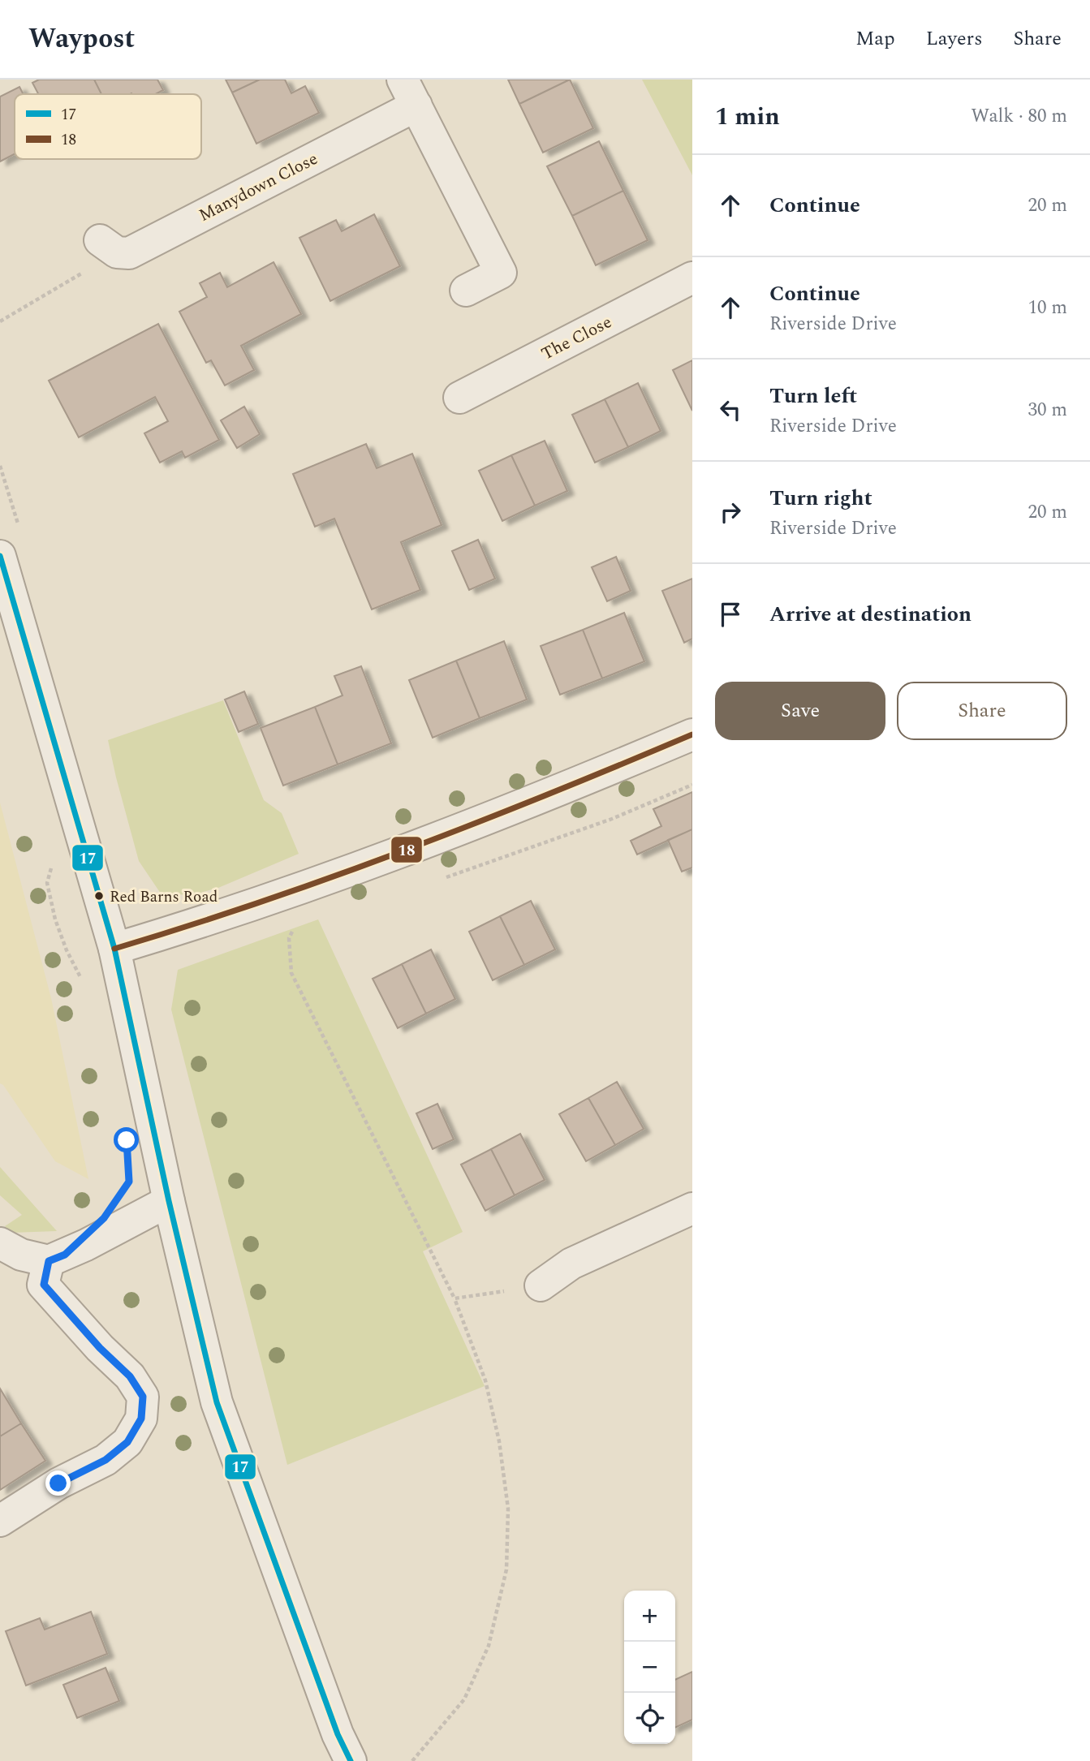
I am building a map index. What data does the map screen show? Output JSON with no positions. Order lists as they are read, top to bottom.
{
  "streets": {
    "street": ["Manydown Close", "The Close"]
  },
  "places": ["Red Barns Road"],
  "lines": ["transit line 17", "transit line 18"],
  "legend": ["17", "18"],
  "page": {
    "header": "Waypost",
    "nav": ["Map", "Layers", "Share"],
    "heading": ["1 min", "Walk · 80 m"],
    "list": [
      ["Continue", "20 m"],
      ["Continue", "Riverside Drive", "10 m"],
      ["Turn left", "Riverside Drive", "30 m"],
      ["Turn right", "Riverside Drive", "20 m"],
      "Arrive at destination"
    ],
    "buttons": ["Save", "Share"],
    "map_buttons": ["+", "−"]
  }
}
